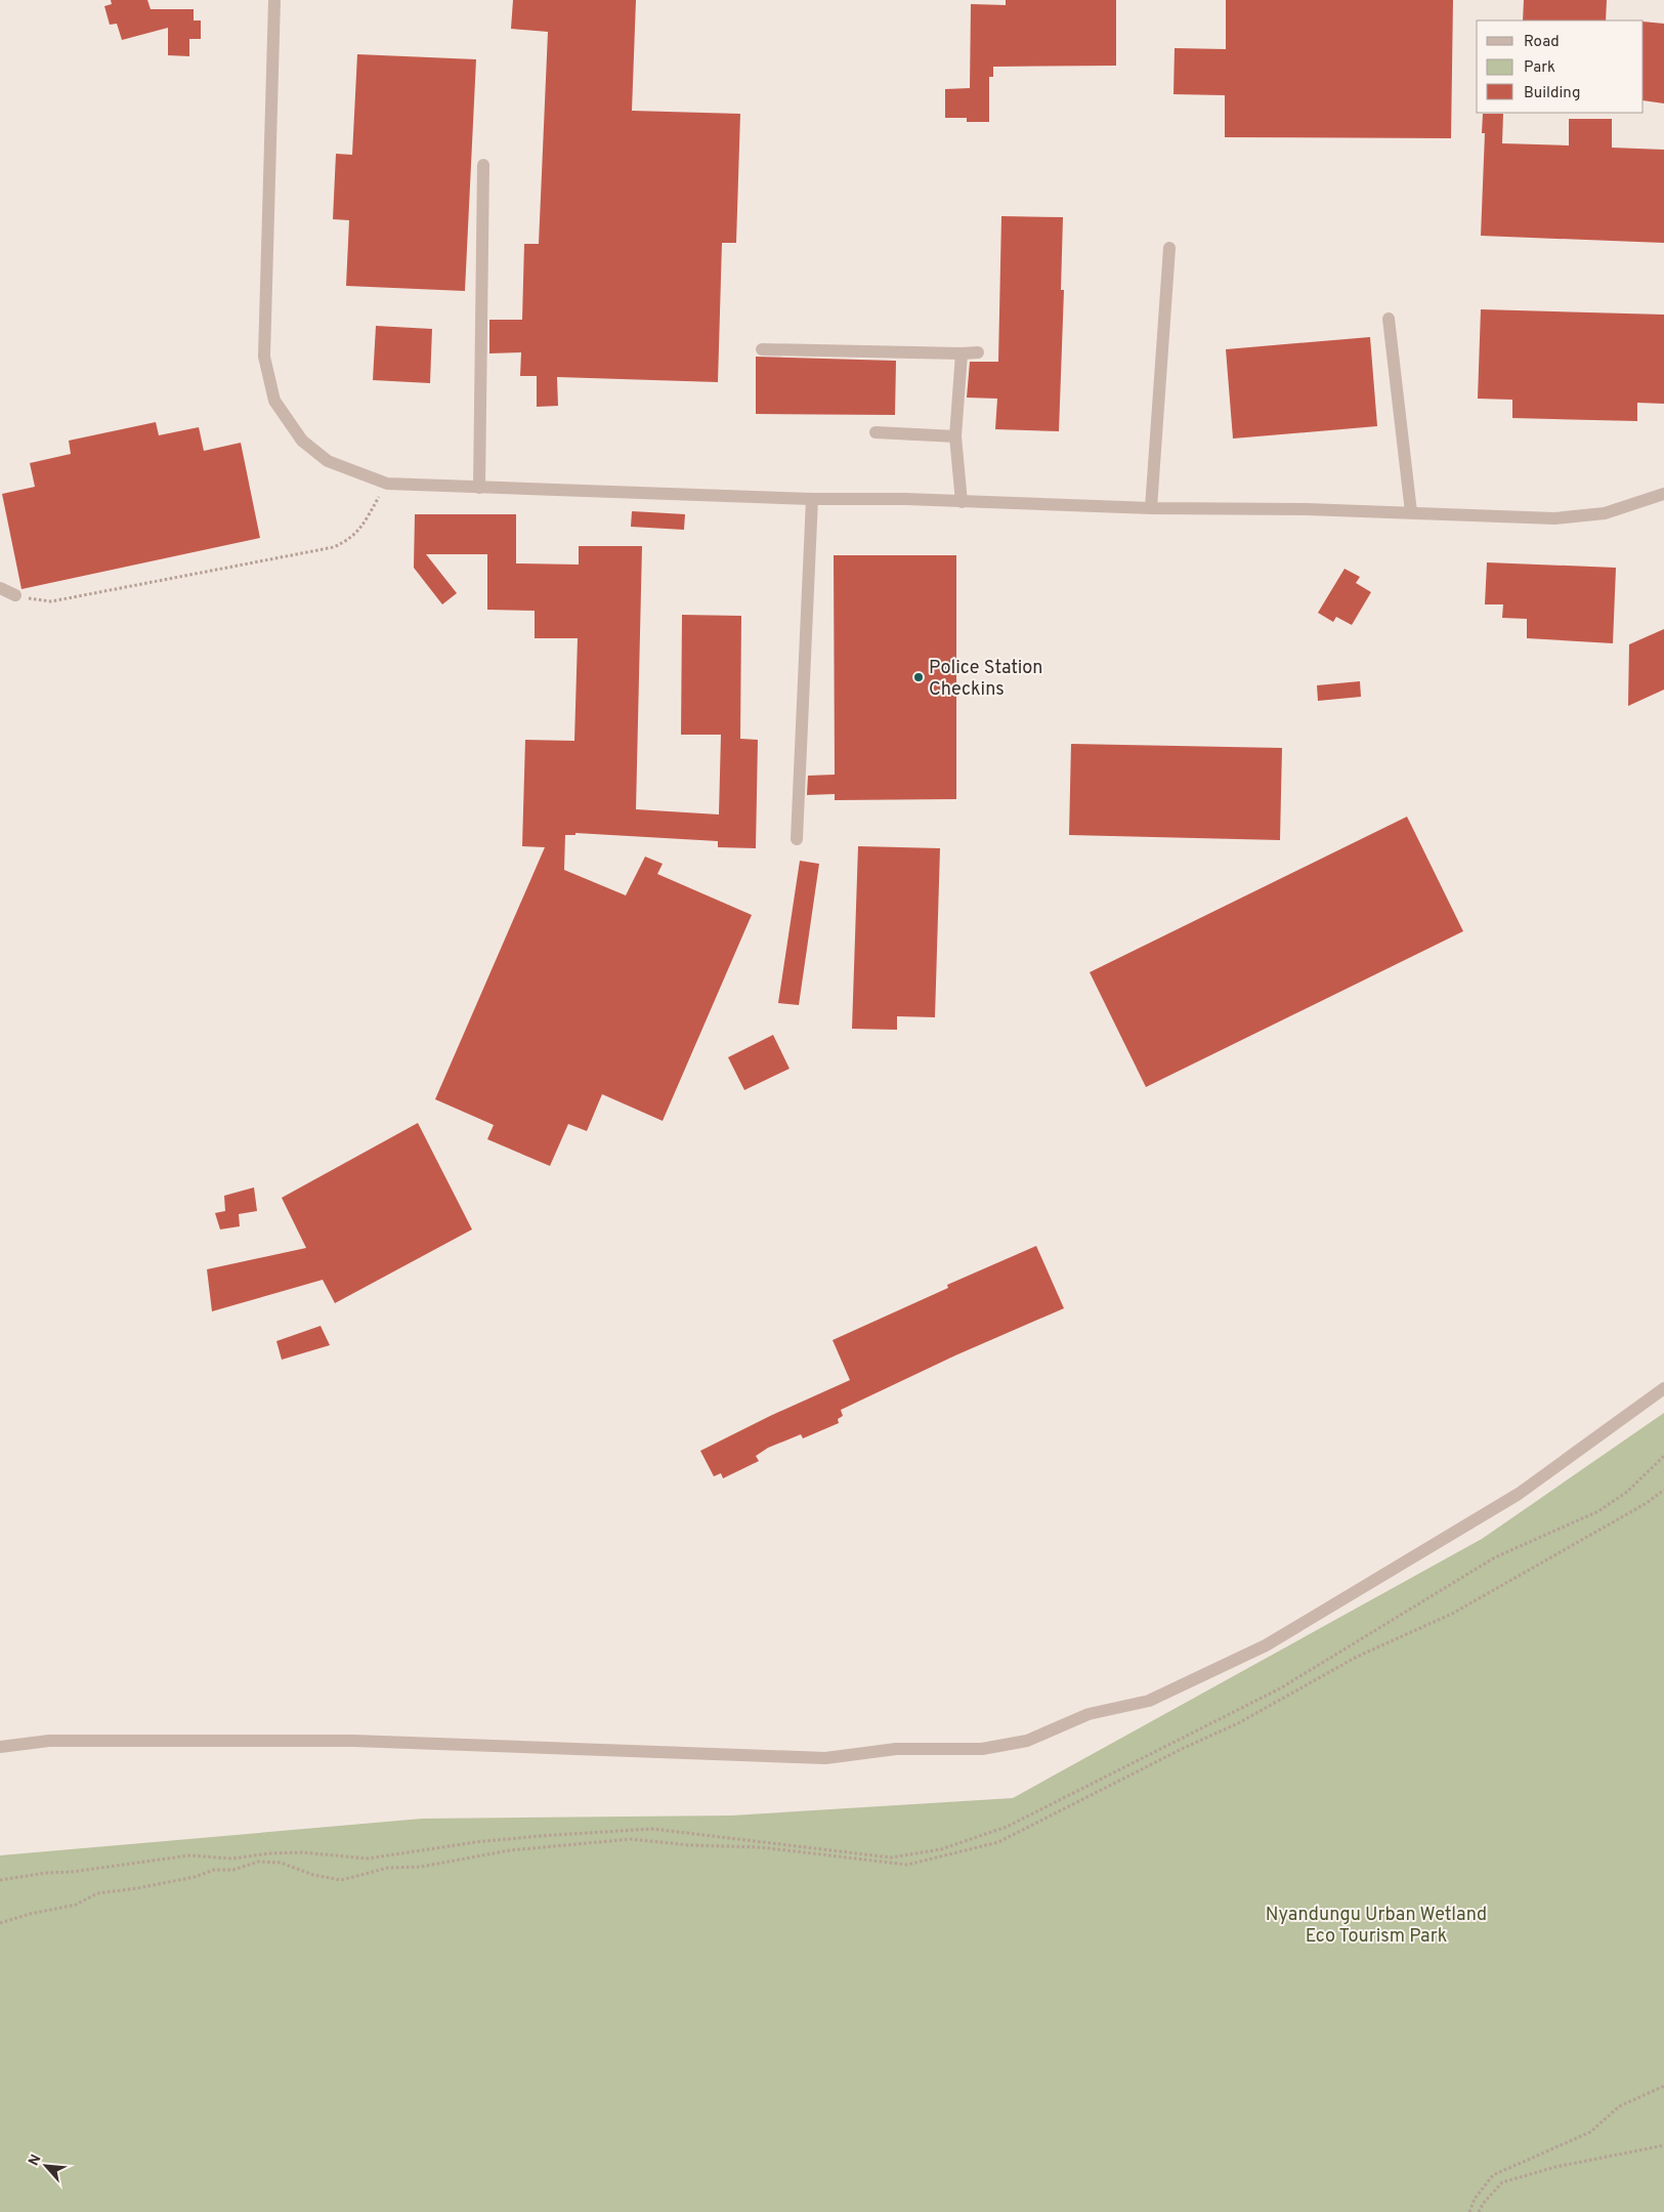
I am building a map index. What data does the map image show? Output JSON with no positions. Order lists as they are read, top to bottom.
{
  "parks": ["Nyandungu Urban Wetland Eco Tourism Park"],
  "places": ["Police Station Checkins"],
  "legend": ["Road", "Park", "Building"],
  "north": "top left"
}
